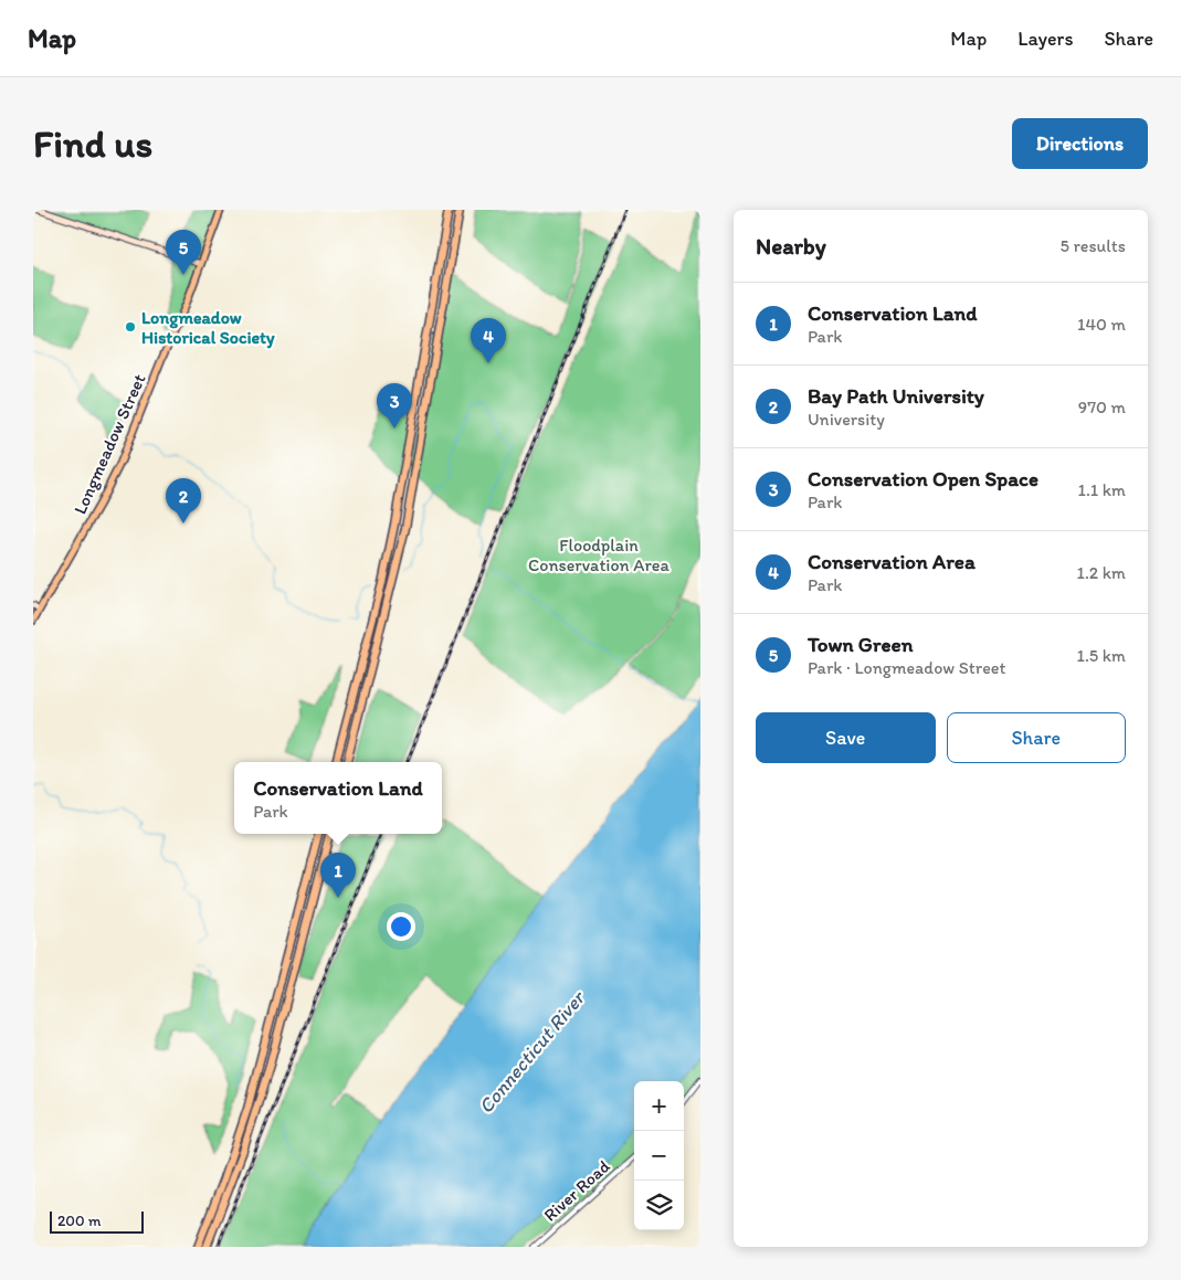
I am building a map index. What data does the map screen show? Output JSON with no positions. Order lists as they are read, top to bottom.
{
  "streets": {
    "main road": ["Longmeadow Street"],
    "street": ["River Road"]
  },
  "water": ["Connecticut River"],
  "parks": ["Floodplain Conservation Area"],
  "places": ["Longmeadow Historical Society"],
  "scale_bar": "200 m",
  "page": {
    "header": "Map",
    "nav": ["Map", "Layers", "Share"],
    "buttons": [
      "Directions",
      ["Save", "Share"]
    ],
    "title": "Find us",
    "heading": ["Nearby", "5 results"],
    "pins": [
      "5",
      "4",
      "3",
      "2",
      "1"
    ],
    "list": [
      {
        "mark": "1",
        "name": "Conservation Land",
        "note": "Park",
        "value": "140 m"
      },
      {
        "mark": "2",
        "name": "Bay Path University",
        "note": "University",
        "value": "970 m"
      },
      {
        "mark": "3",
        "name": "Conservation Open Space",
        "note": "Park",
        "value": "1.1 km"
      },
      {
        "mark": "4",
        "name": "Conservation Area",
        "note": "Park",
        "value": "1.2 km"
      },
      {
        "mark": "5",
        "name": "Town Green",
        "note": "Park · Longmeadow Street",
        "value": "1.5 km"
      }
    ],
    "popup": ["Conservation Land", "Park"],
    "map_buttons": ["+", "−"],
    "scale": "200 m"
  }
}
